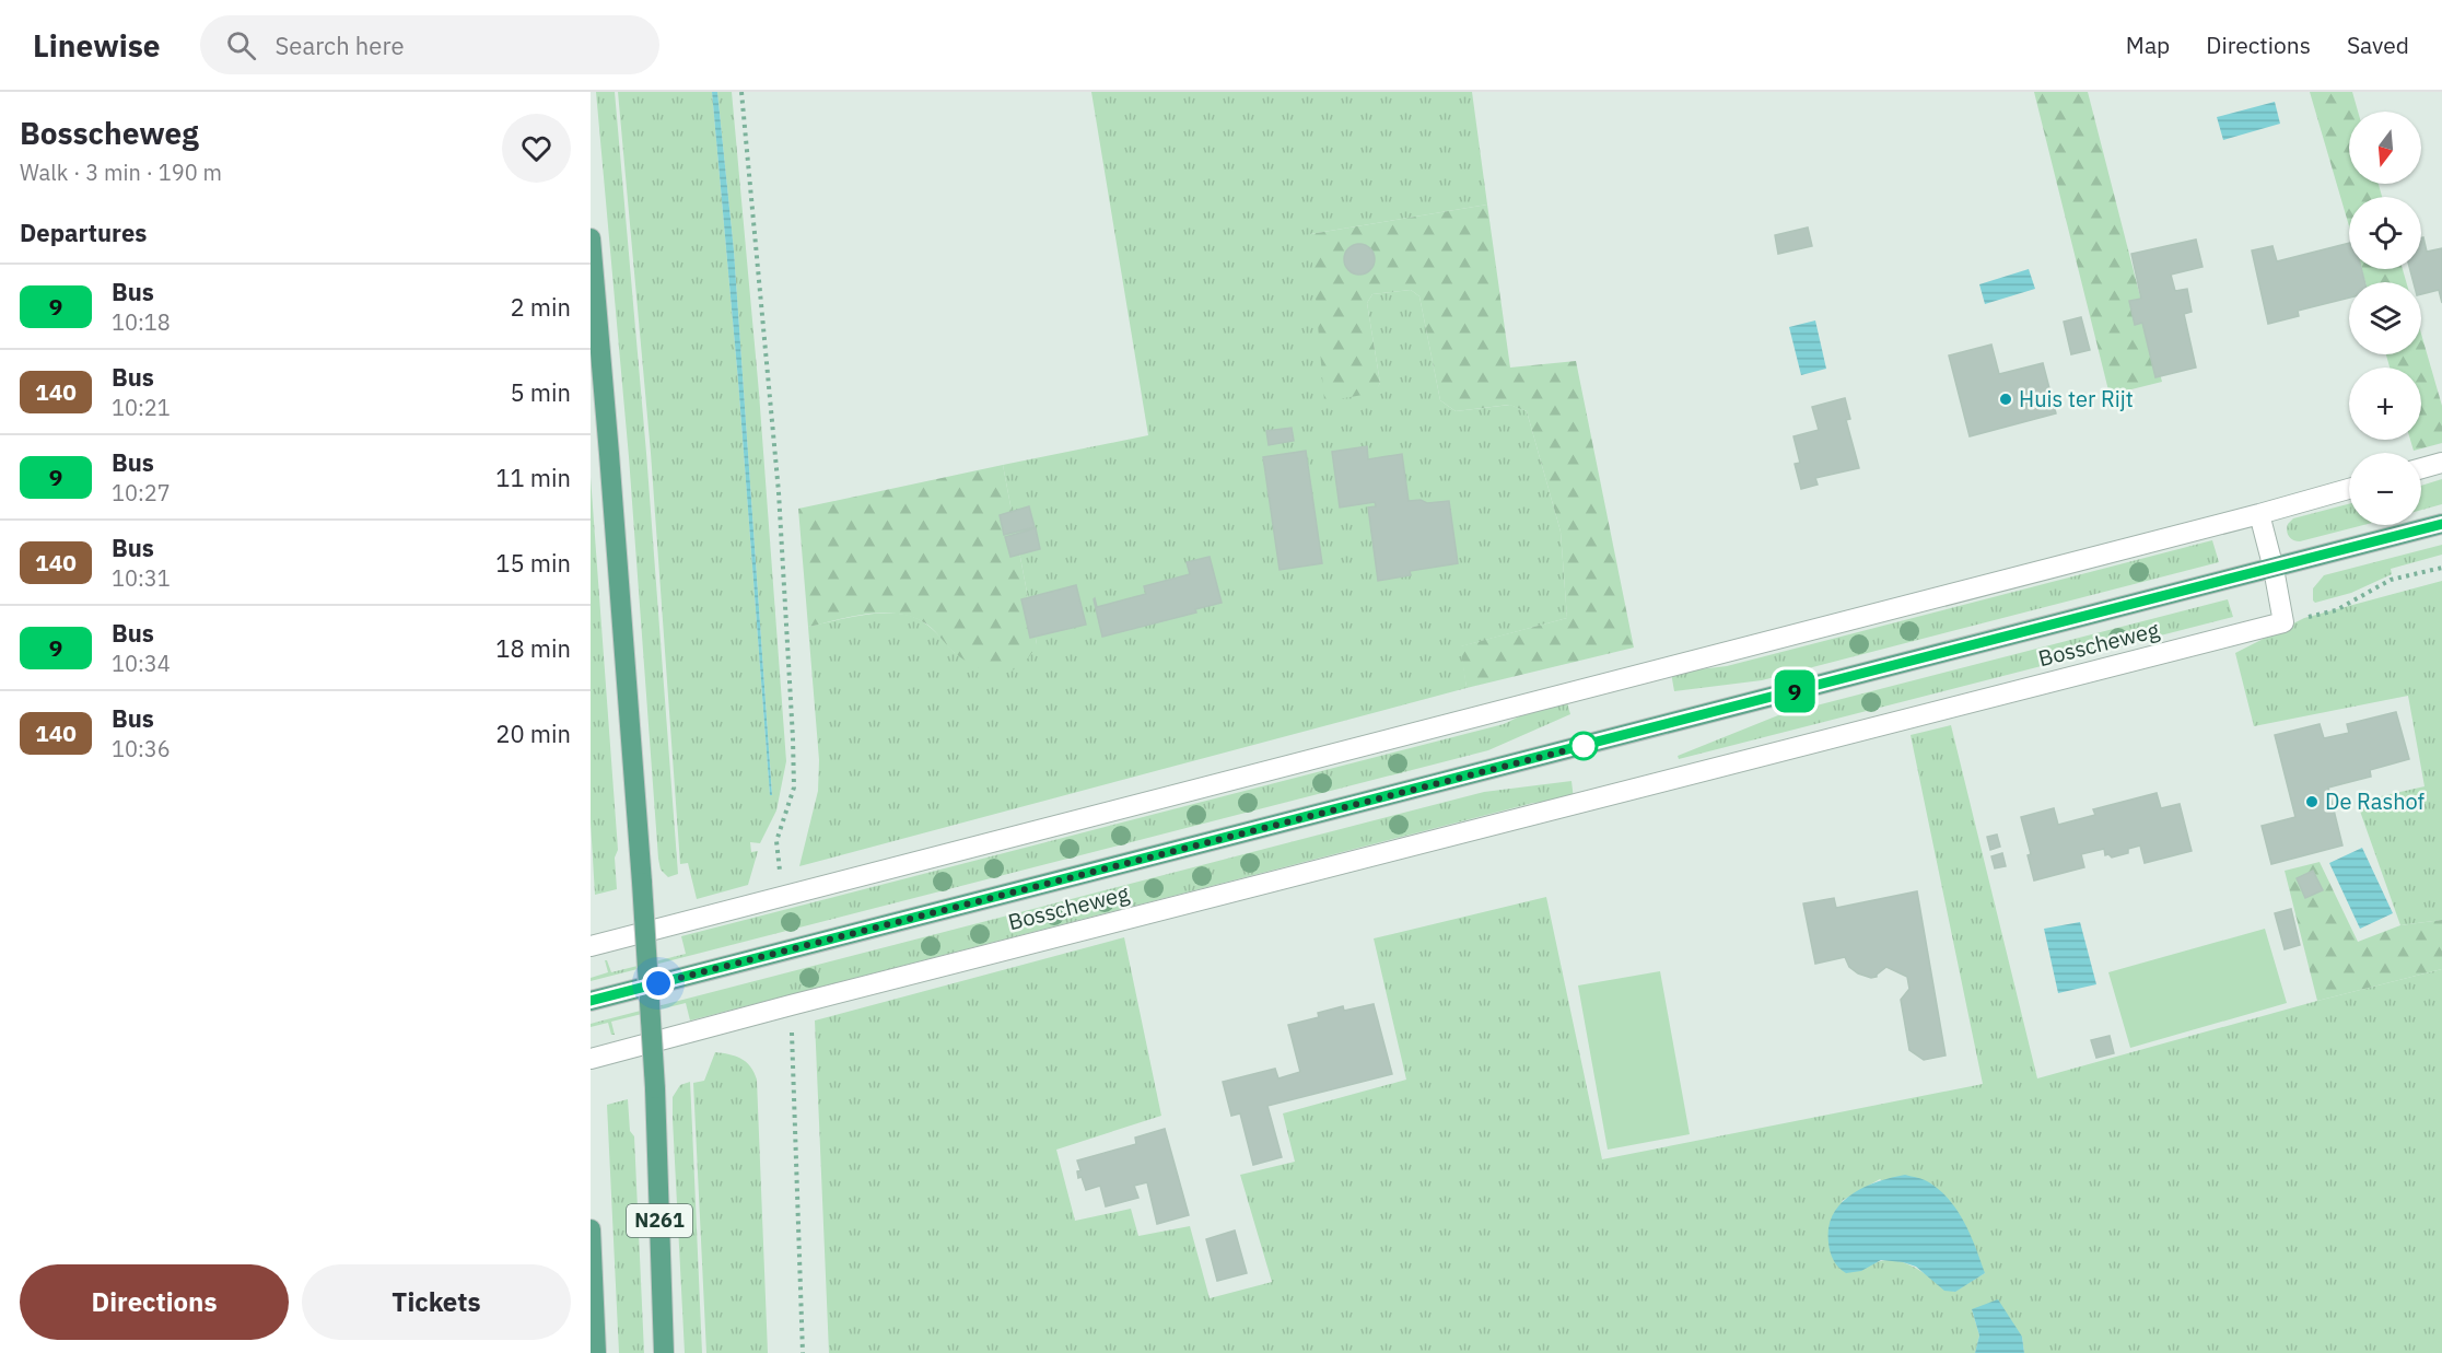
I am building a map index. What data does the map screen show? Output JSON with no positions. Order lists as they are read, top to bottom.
{
  "streets": {
    "main road": ["Bosscheweg", "N261"]
  },
  "places": ["Huis ter Rijt", "De Rashof"],
  "lines": ["bus line 9"],
  "north": "bottom",
  "page": {
    "header": "Linewise",
    "search": "Search here",
    "nav": ["Map", "Directions", "Saved"],
    "heading": [
      ["Bosscheweg", "Walk · 3 min · 190 m"],
      "Departures"
    ],
    "on_map": "9",
    "map_buttons": ["+", "−"],
    "list": [
      {
        "mark": "9",
        "name": "Bus",
        "note": "10:18",
        "value": "2 min"
      },
      {
        "mark": "140",
        "name": "Bus",
        "note": "10:21",
        "value": "5 min"
      },
      {
        "mark": "9",
        "name": "Bus",
        "note": "10:27",
        "value": "11 min"
      },
      {
        "mark": "140",
        "name": "Bus",
        "note": "10:31",
        "value": "15 min"
      },
      {
        "mark": "9",
        "name": "Bus",
        "note": "10:34",
        "value": "18 min"
      },
      {
        "mark": "140",
        "name": "Bus",
        "note": "10:36",
        "value": "20 min"
      }
    ],
    "buttons": ["Directions", "Tickets"]
  }
}
